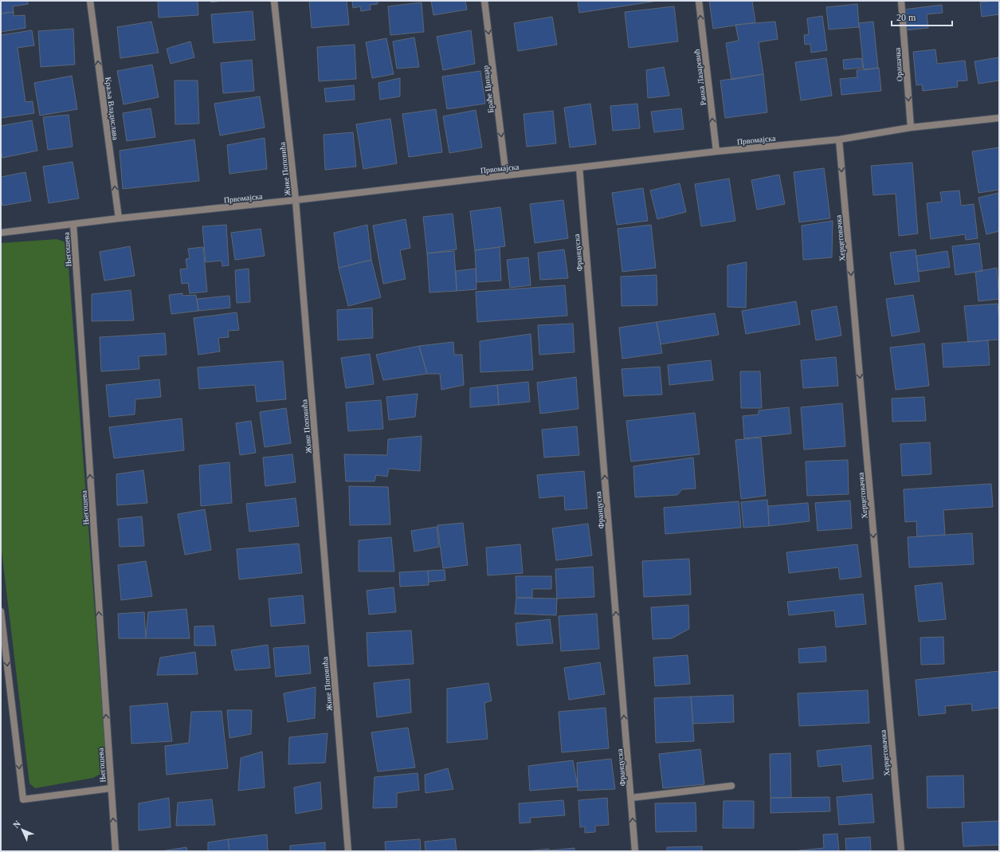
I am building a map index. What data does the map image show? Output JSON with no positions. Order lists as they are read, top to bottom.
{
  "streets": {
    "street": [
      "Орашачка",
      "Ранка Лазаревић",
      "Браће Цинцар",
      "Краља Владислава",
      "Првомајска",
      "Жике Поповића",
      "Херцеговачка",
      "Његошева",
      "Француска"
    ]
  },
  "crossings": [
    ["Орашачка", "Првомајска"],
    ["Ранка Лазаревић", "Првомајска"],
    ["Браће Цинцар", "Првомајска"],
    ["Краља Владислава", "Првомајска"],
    ["Првомајска", "Жике Поповића"],
    ["Првомајска", "Херцеговачка"],
    ["Првомајска", "Његошева"],
    ["Првомајска", "Француска"]
  ],
  "one_way": [
    "Орашачка",
    "Ранка Лазаревић",
    "Браће Цинцар",
    "Краља Владислава",
    "Херцеговачка",
    "Француска"
  ],
  "scale_bar": "20 m",
  "north": "top left"
}
